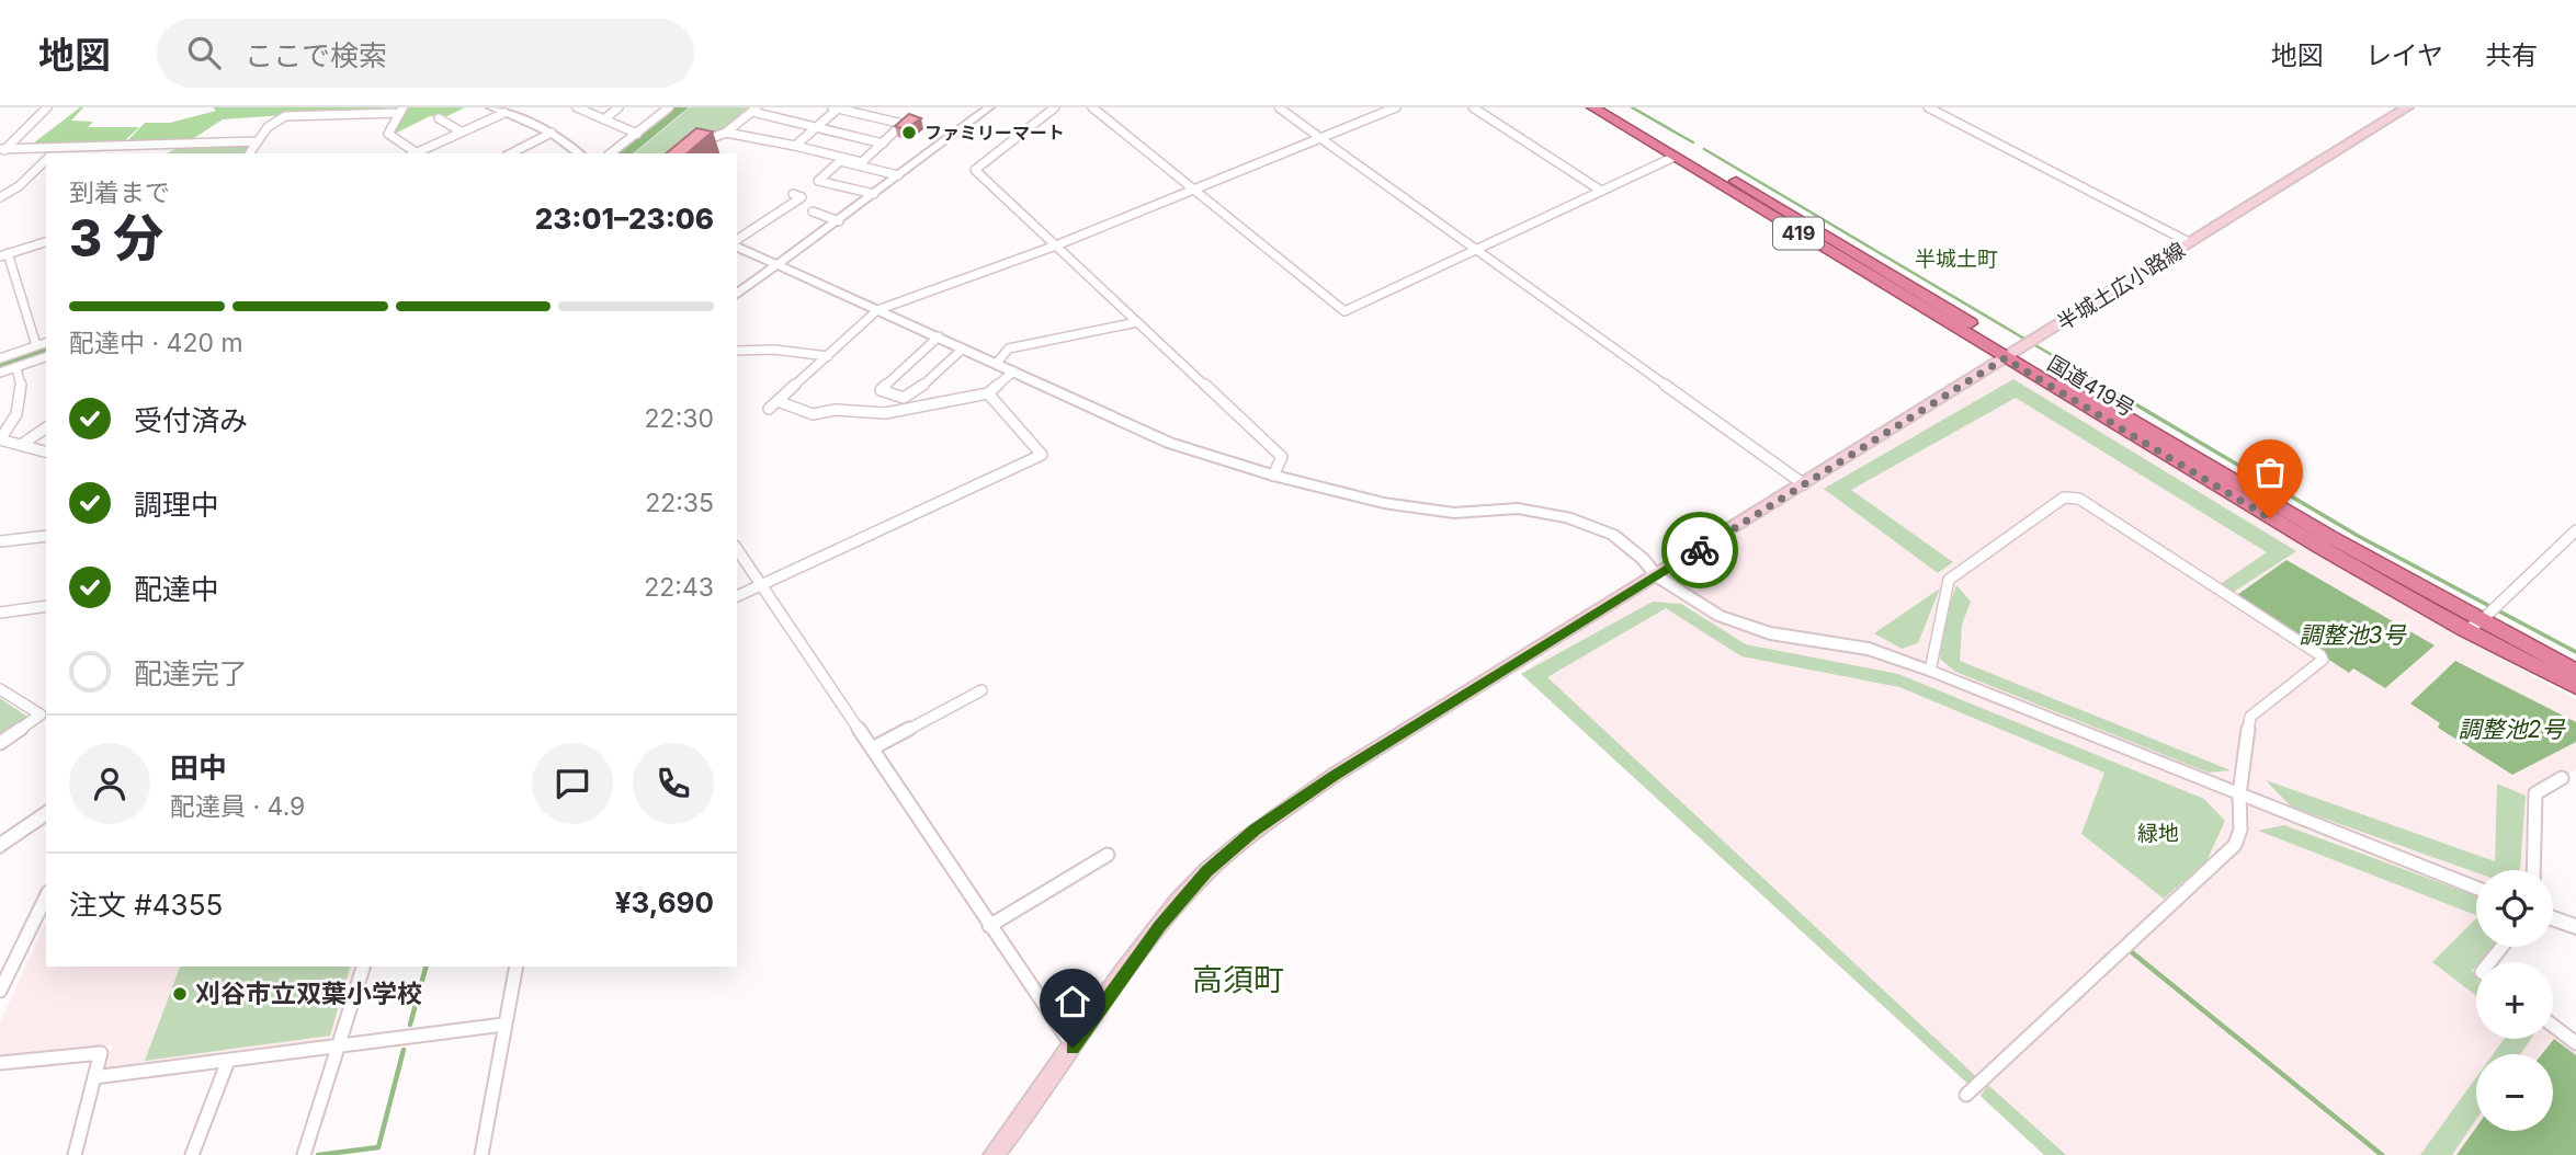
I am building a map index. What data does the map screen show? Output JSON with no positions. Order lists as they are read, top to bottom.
{
  "streets": {
    "highway": ["419", "国道419号"],
    "main road": ["半城土広小路線"]
  },
  "crossings": [
    ["半城土広小路線", "国道419号"]
  ],
  "districts": ["半城土町", "高須町"],
  "water": ["調整池3号", "調整池2号"],
  "parks": ["緑地"],
  "places": ["ファミリーマート", "刈谷市立双葉小学校"],
  "page": {
    "header": "地図",
    "search": "ここで検索",
    "nav": ["地図", "レイヤ", "共有"],
    "heading": ["3 分", "到着まで", "23:01–23:06"],
    "panel": [
      "田中",
      "配達員 · 4.9",
      "注文 #4355",
      "¥3,690"
    ],
    "bar": "配達中 · 420 m",
    "list": [
      ["受付済み", "22:30"],
      ["調理中", "22:35"],
      ["配達中", "22:43"],
      "配達完了"
    ],
    "map_buttons": ["+", "−"]
  }
}
